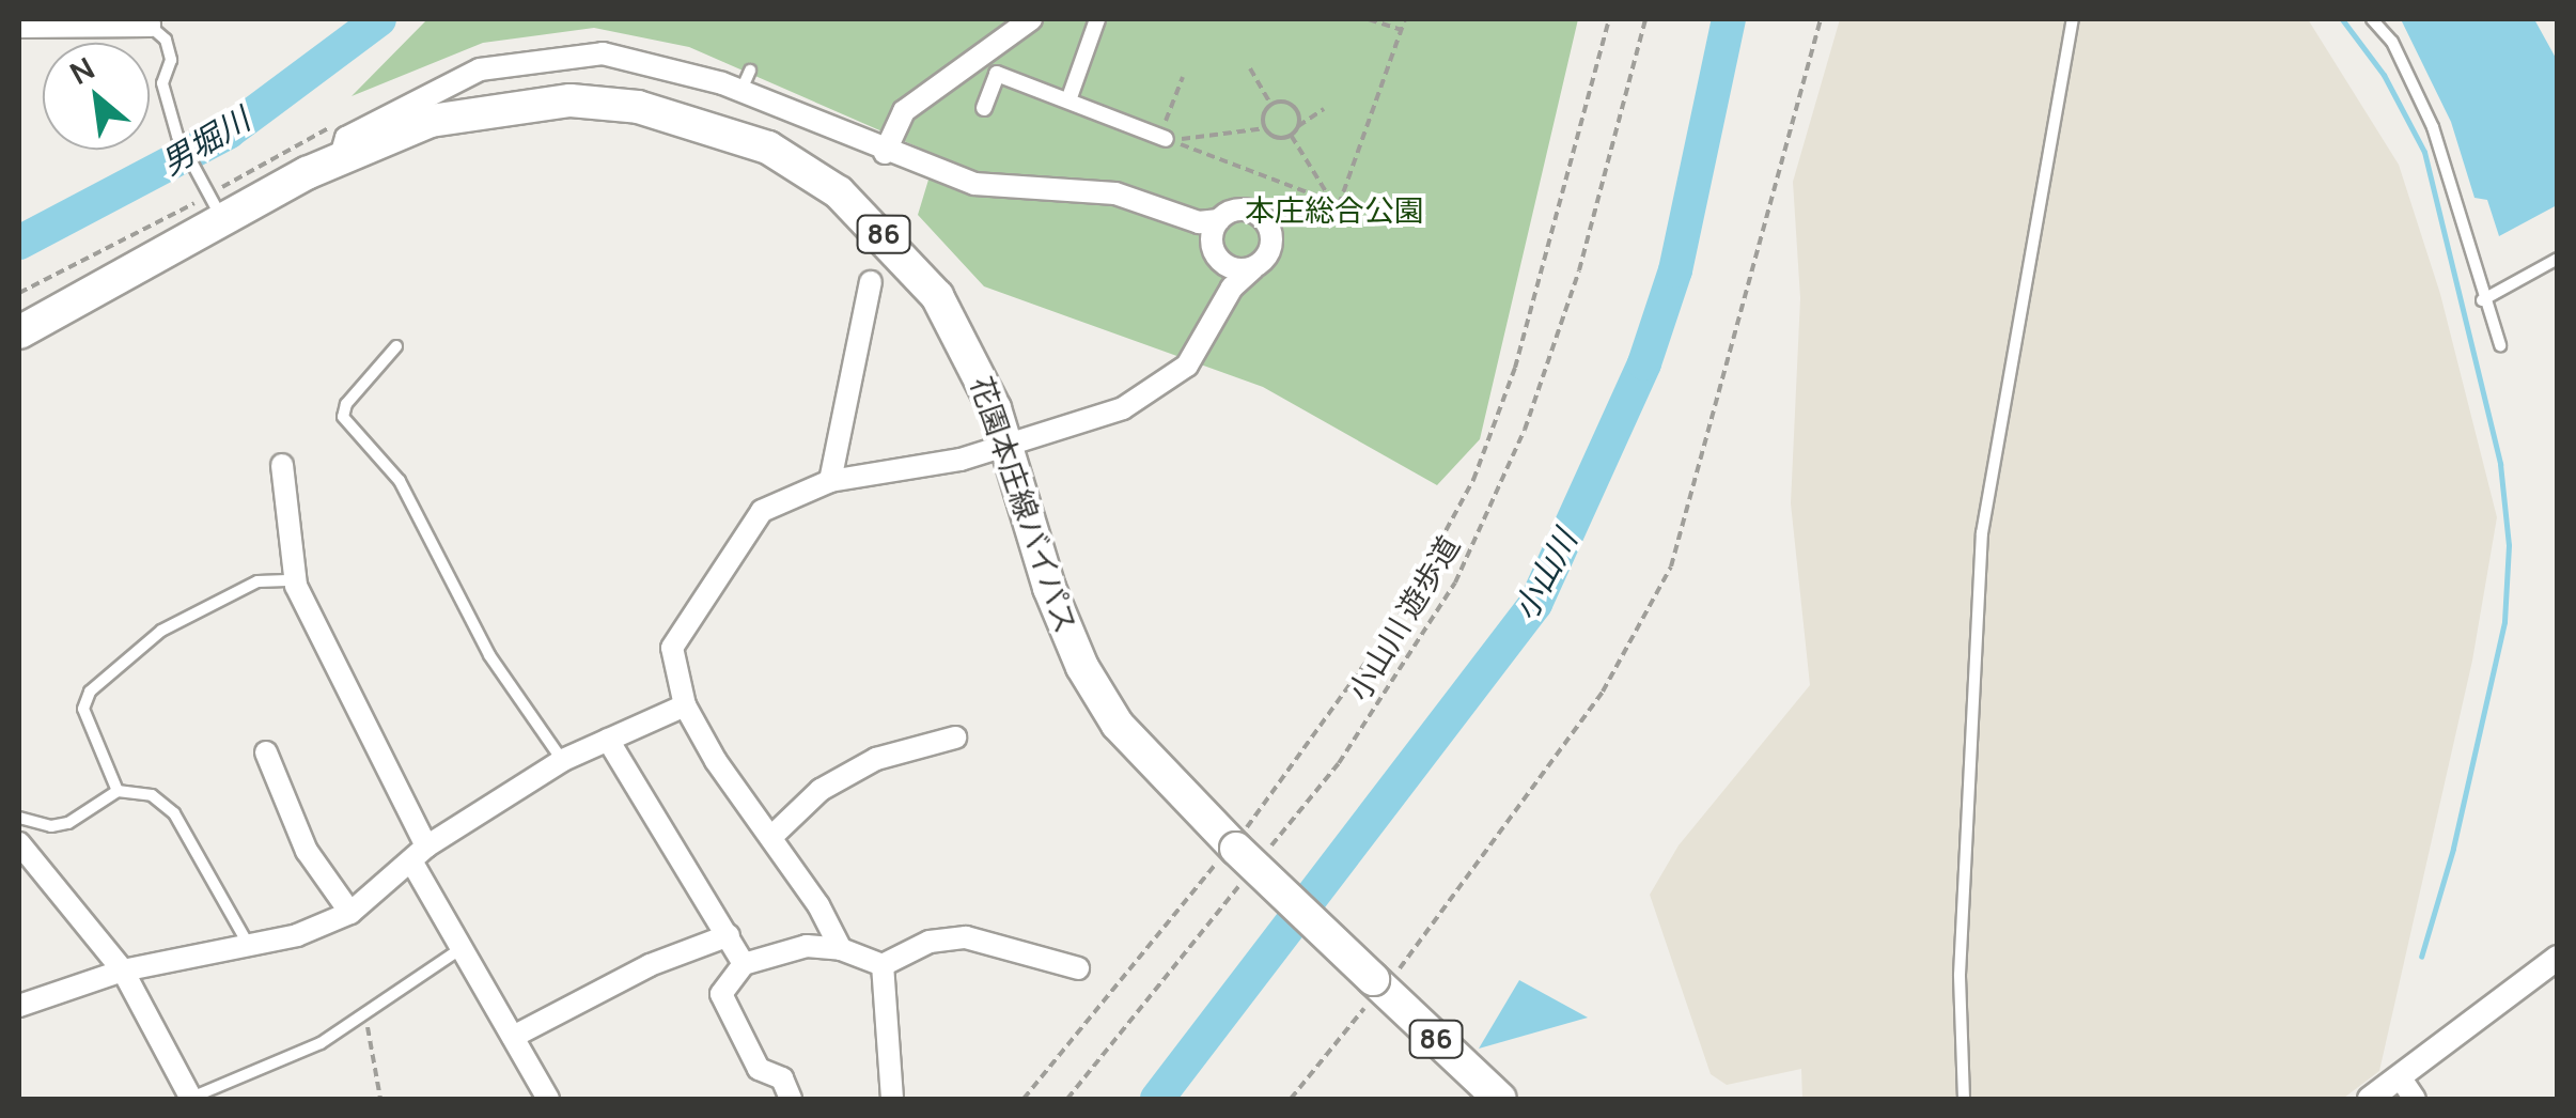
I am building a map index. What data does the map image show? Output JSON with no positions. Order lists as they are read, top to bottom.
{
  "streets": {
    "main road": ["86", "花園本庄線バイパス"],
    "path": ["小山川 遊歩道"]
  },
  "crossings": [
    ["花園本庄線バイパス", "小山川 遊歩道"]
  ],
  "water": ["男堀川", "小山川"],
  "parks": ["本庄総合公園"],
  "north": "top left"
}
